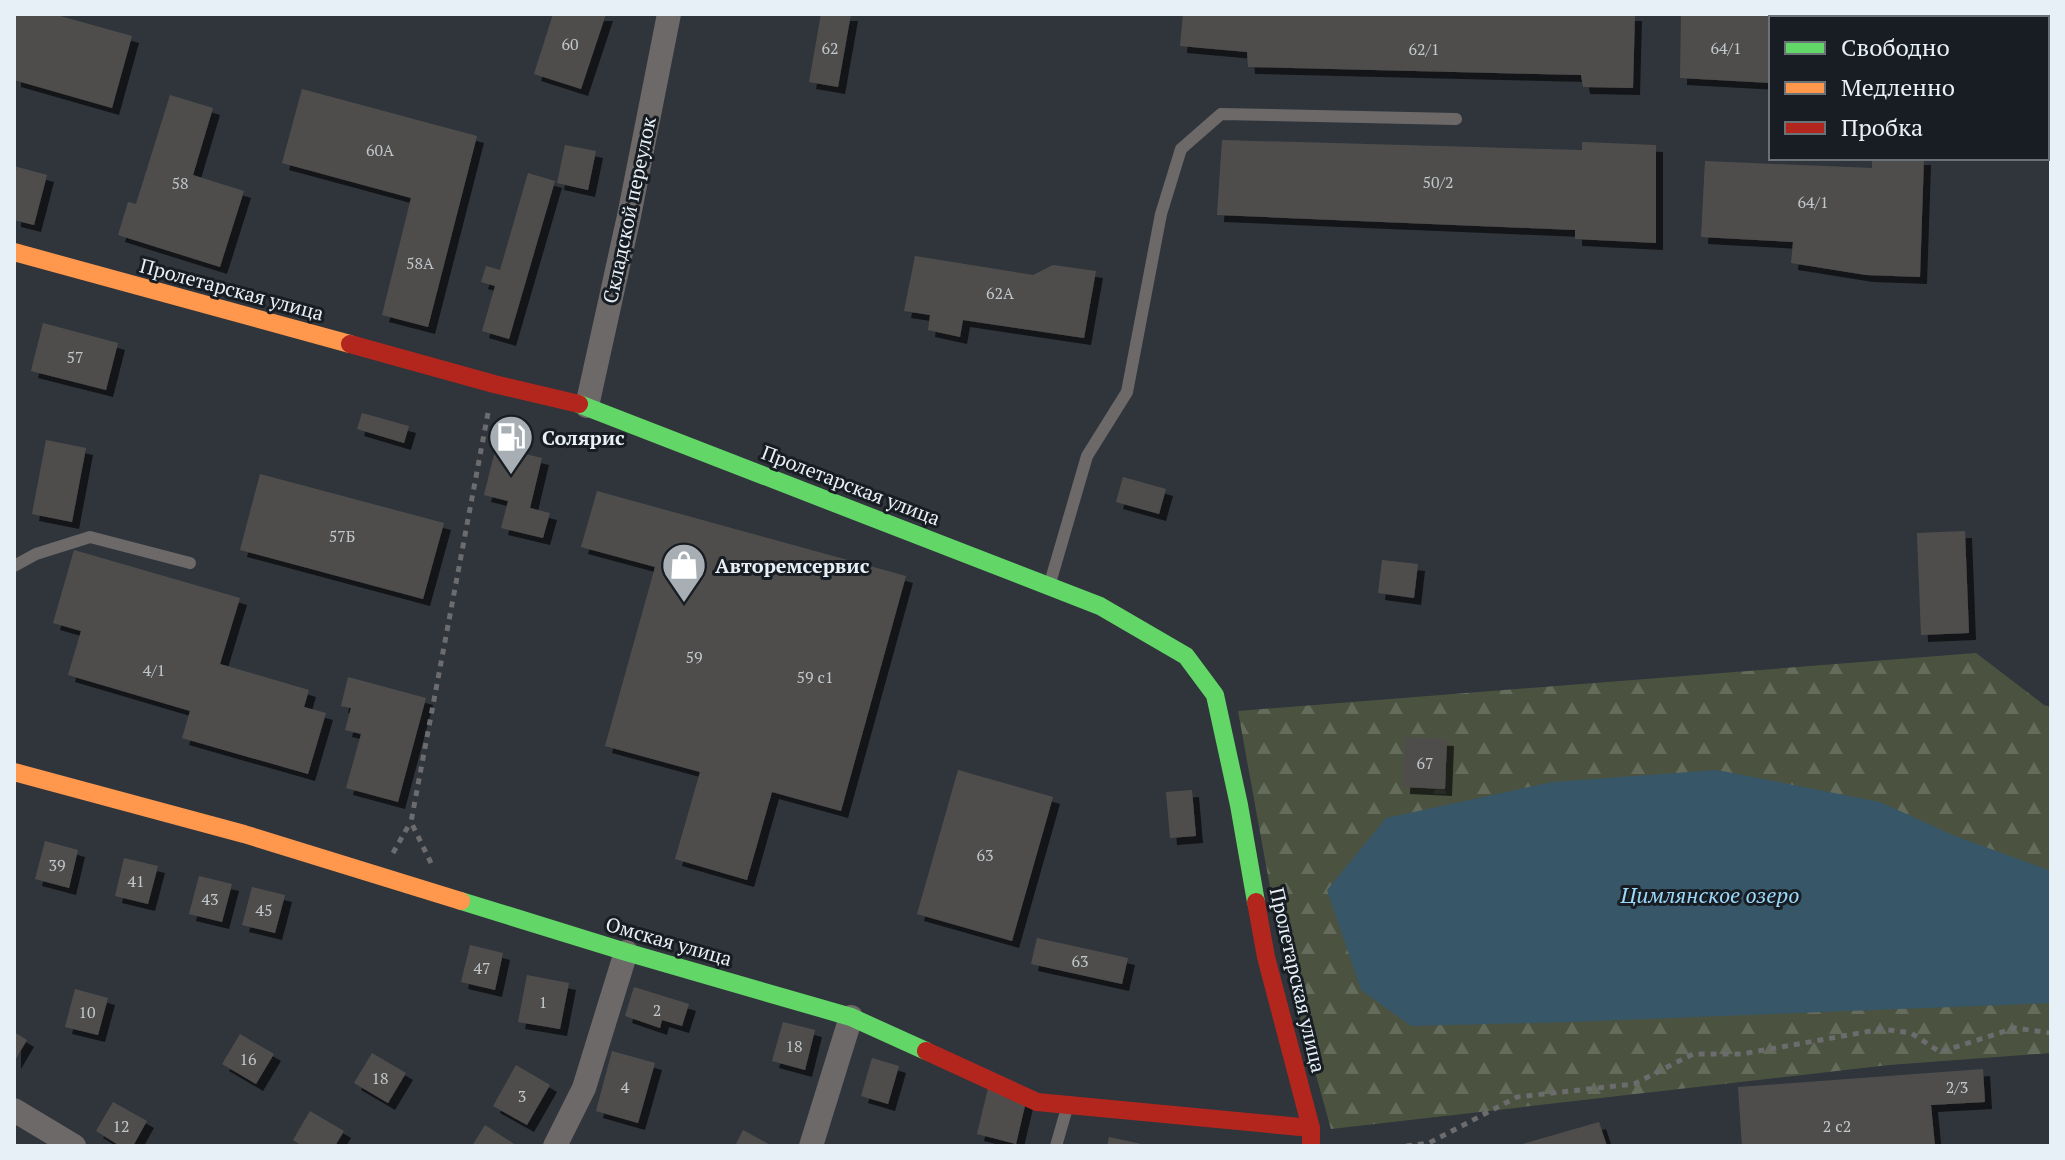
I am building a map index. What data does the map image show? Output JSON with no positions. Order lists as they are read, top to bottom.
{
  "streets": {
    "street": ["Складской переулок", "Пролетарская улица", "Омская улица"]
  },
  "crossings": [
    ["Складской переулок", "Пролетарская улица"],
    ["Пролетарская улица", "Омская улица"]
  ],
  "water": ["Цимлянское озеро"],
  "places": {
    "fuel station": ["Солярис"],
    "shop": ["Авторемсервис"]
  },
  "house_numbers": [
    "60",
    "62",
    "64/1",
    "62/1",
    "60А",
    "50/2",
    "58",
    "64/1",
    "58А",
    "62А",
    "57",
    "57Б",
    "59",
    "4/1",
    "59 с1",
    "67",
    "63",
    "39",
    "41",
    "43",
    "45",
    "63",
    "47",
    "1",
    "2",
    "10",
    "18",
    "16",
    "18",
    "4",
    "2/3",
    "3",
    "12",
    "2 с2"
  ],
  "legend": ["Свободно", "Медленно", "Пробка"]
}
